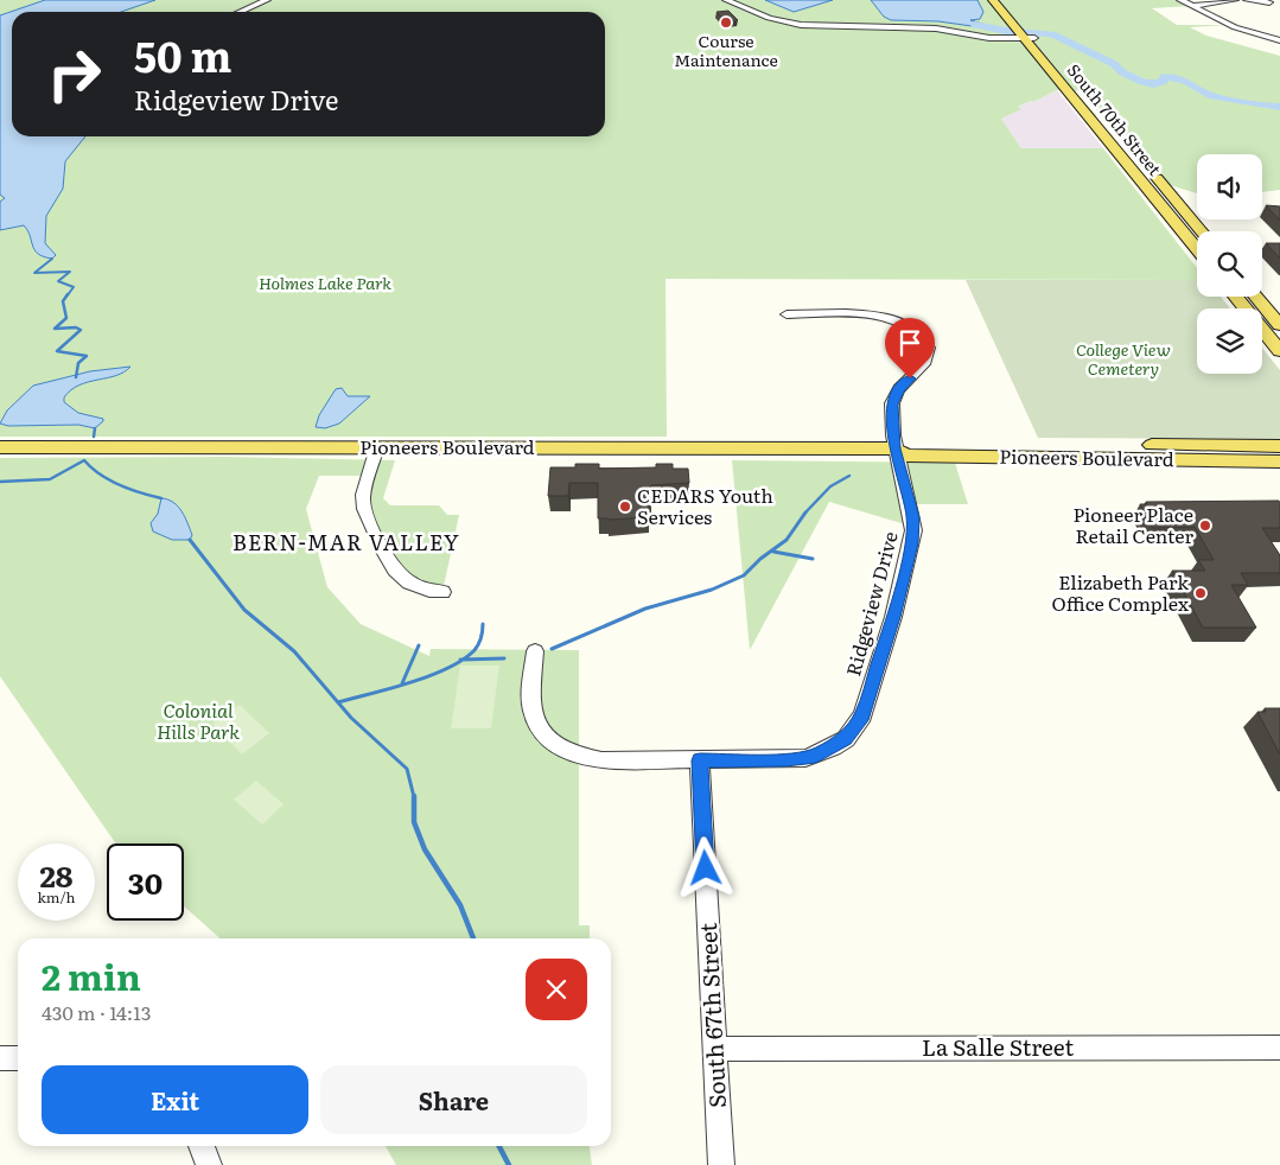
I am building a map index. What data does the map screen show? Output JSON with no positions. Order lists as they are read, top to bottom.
{
  "streets": {
    "main road": ["South 70th Street", "Pioneers Boulevard"],
    "street": ["Ridgeview Drive", "South 67th Street", "La Salle Street"]
  },
  "crossings": [
    ["Pioneers Boulevard", "Ridgeview Drive"],
    ["Ridgeview Drive", "South 67th Street"],
    ["South 67th Street", "La Salle Street"]
  ],
  "districts": ["BERN-MAR VALLEY"],
  "parks": ["Holmes Lake Park", "College View Cemetery", "Colonial Hills Park"],
  "places": [
    "Course Maintenance",
    "CEDARS Youth Services",
    "Pioneer Place Retail Center",
    "Elizabeth Park Office Complex"
  ],
  "page": {
    "turn": ["50 m", "Ridgeview Drive"],
    "speed": "28 km/h",
    "limit": "30",
    "heading": ["2 min", "430 m · 14:13"],
    "buttons": ["Exit", "Share"]
  }
}
